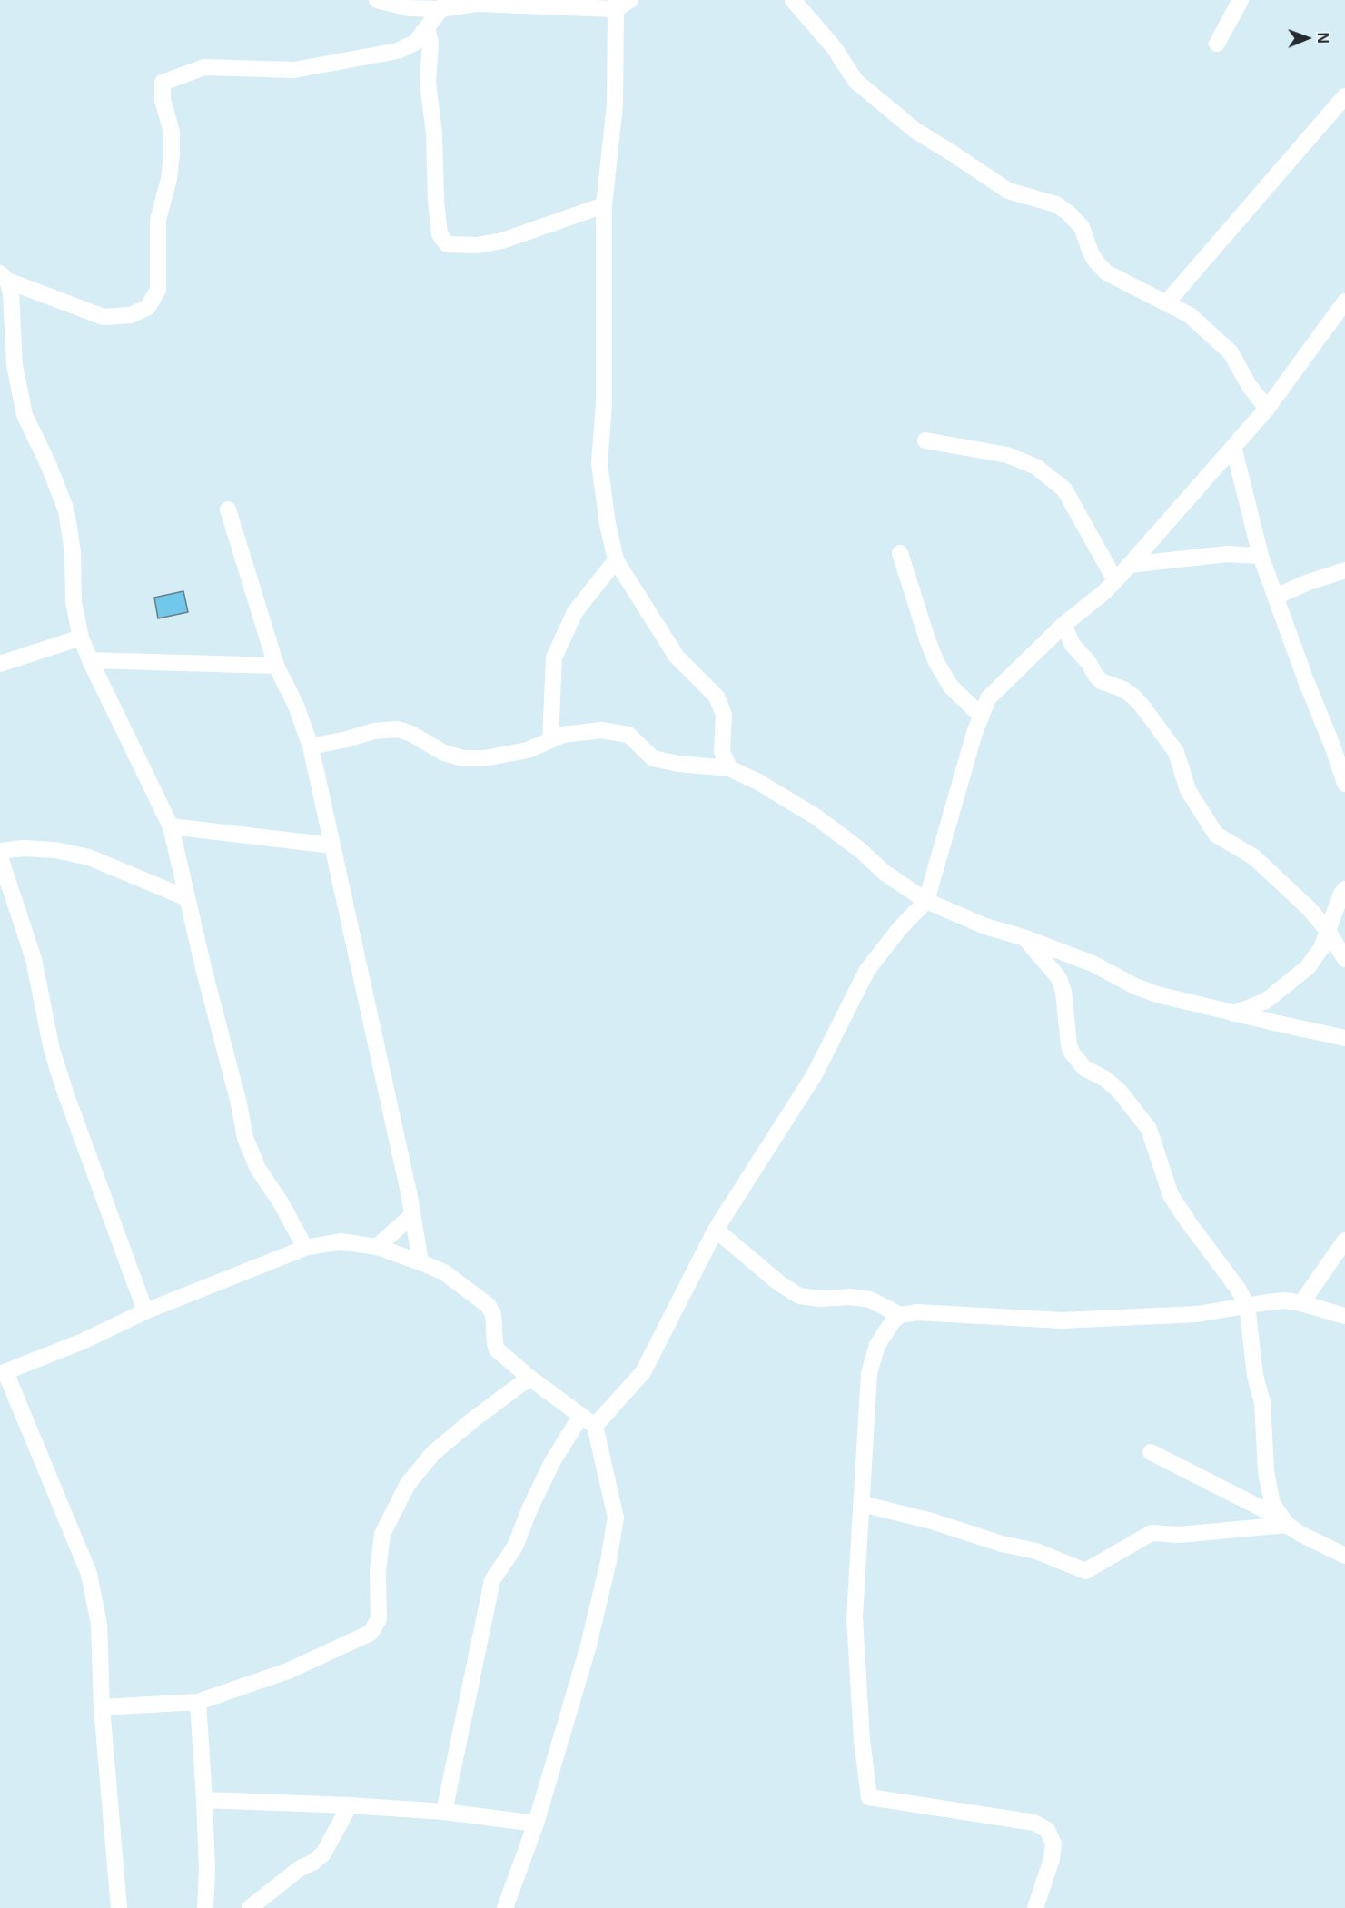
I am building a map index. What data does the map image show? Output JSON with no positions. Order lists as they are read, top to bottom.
{
  "north": "right"
}
